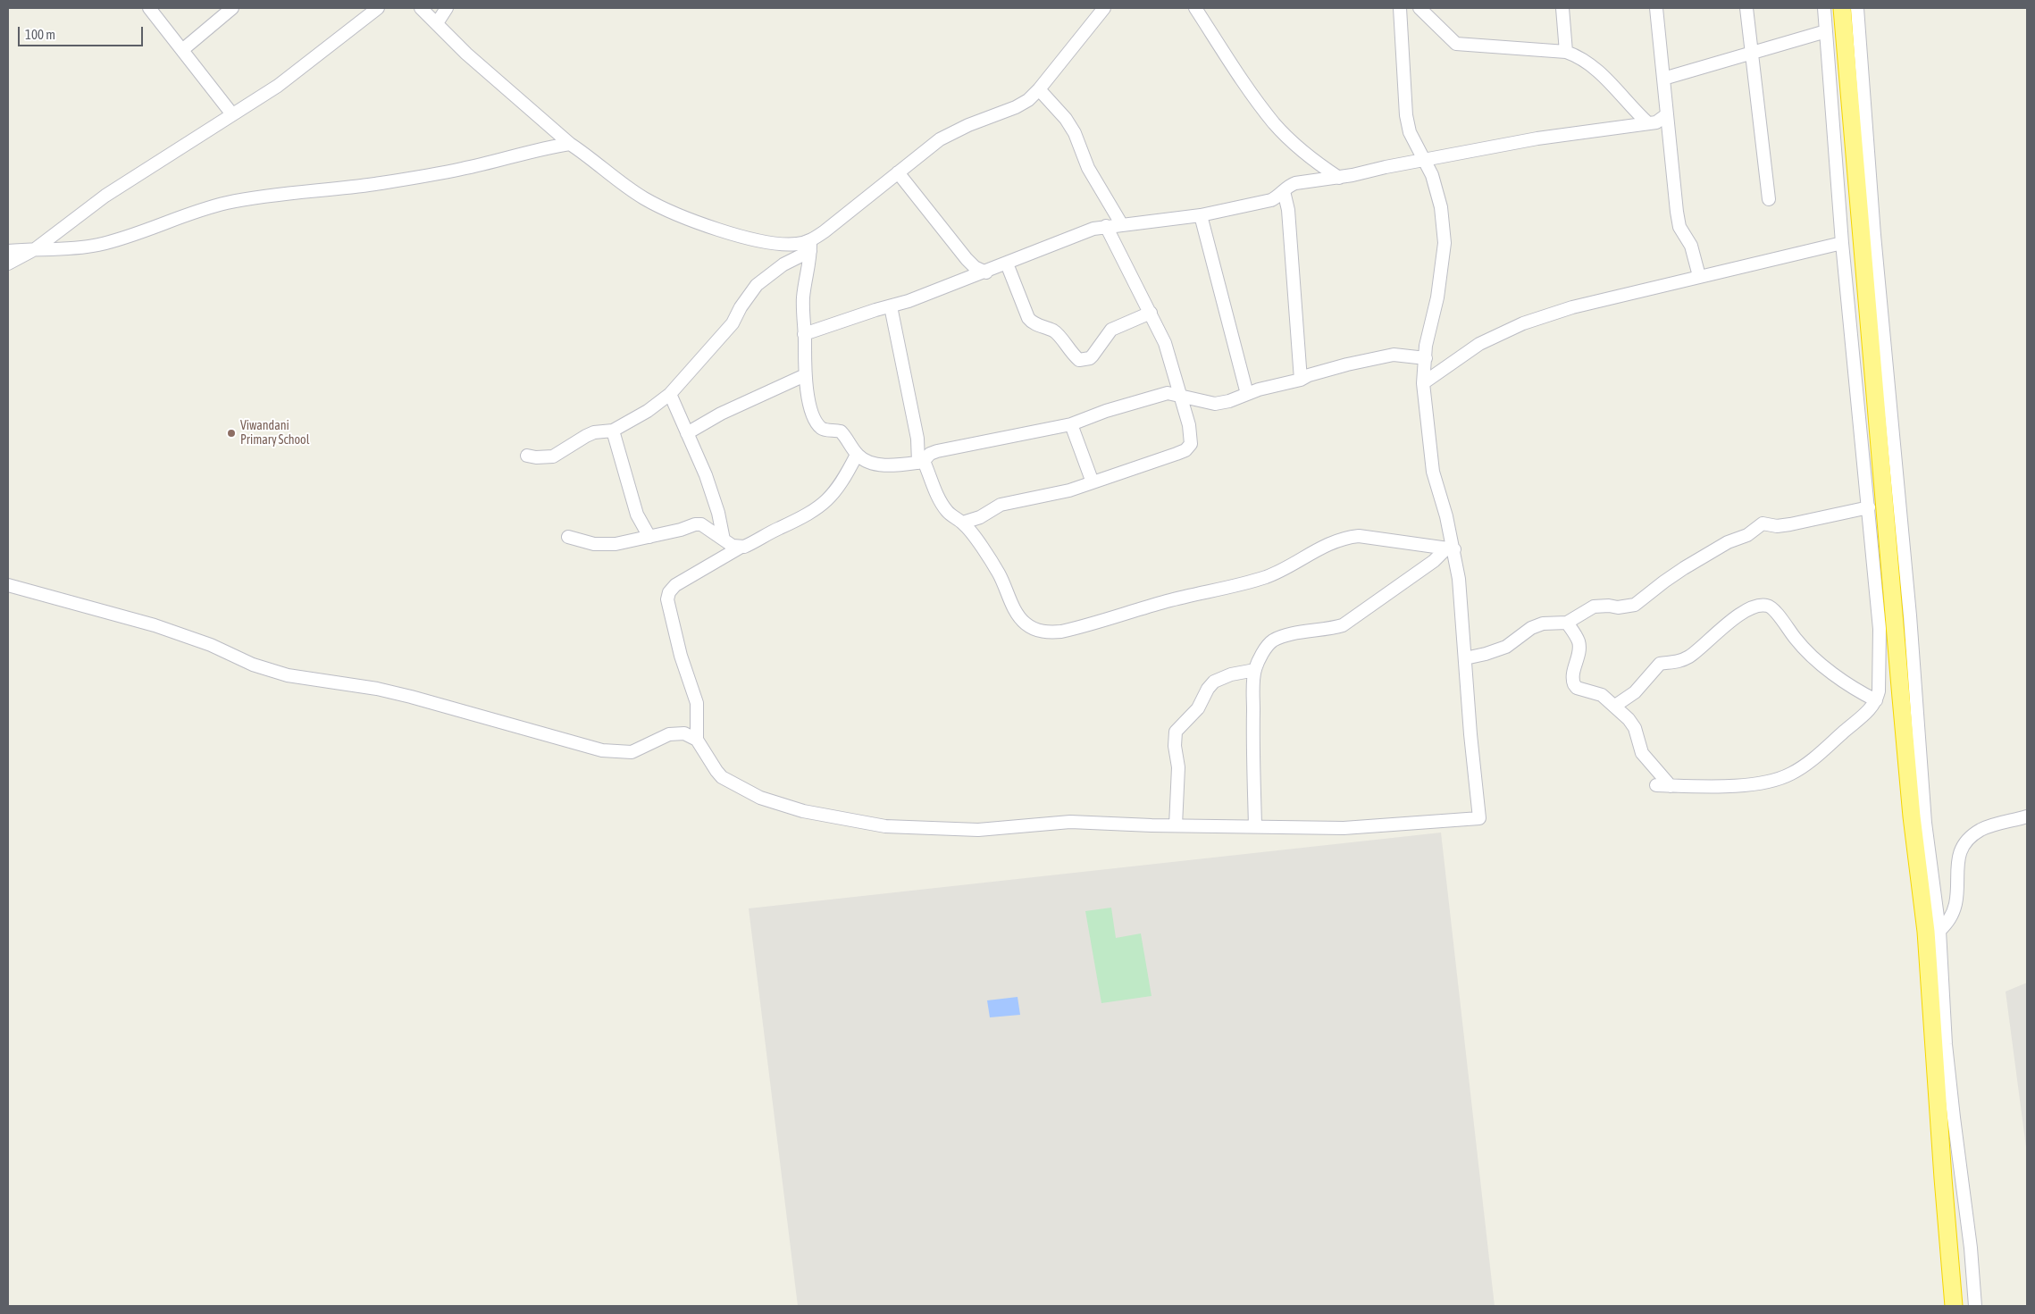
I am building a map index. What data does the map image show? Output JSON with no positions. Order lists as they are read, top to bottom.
{
  "places": ["Viwandani Primary School"],
  "scale_bar": "100 m"
}
